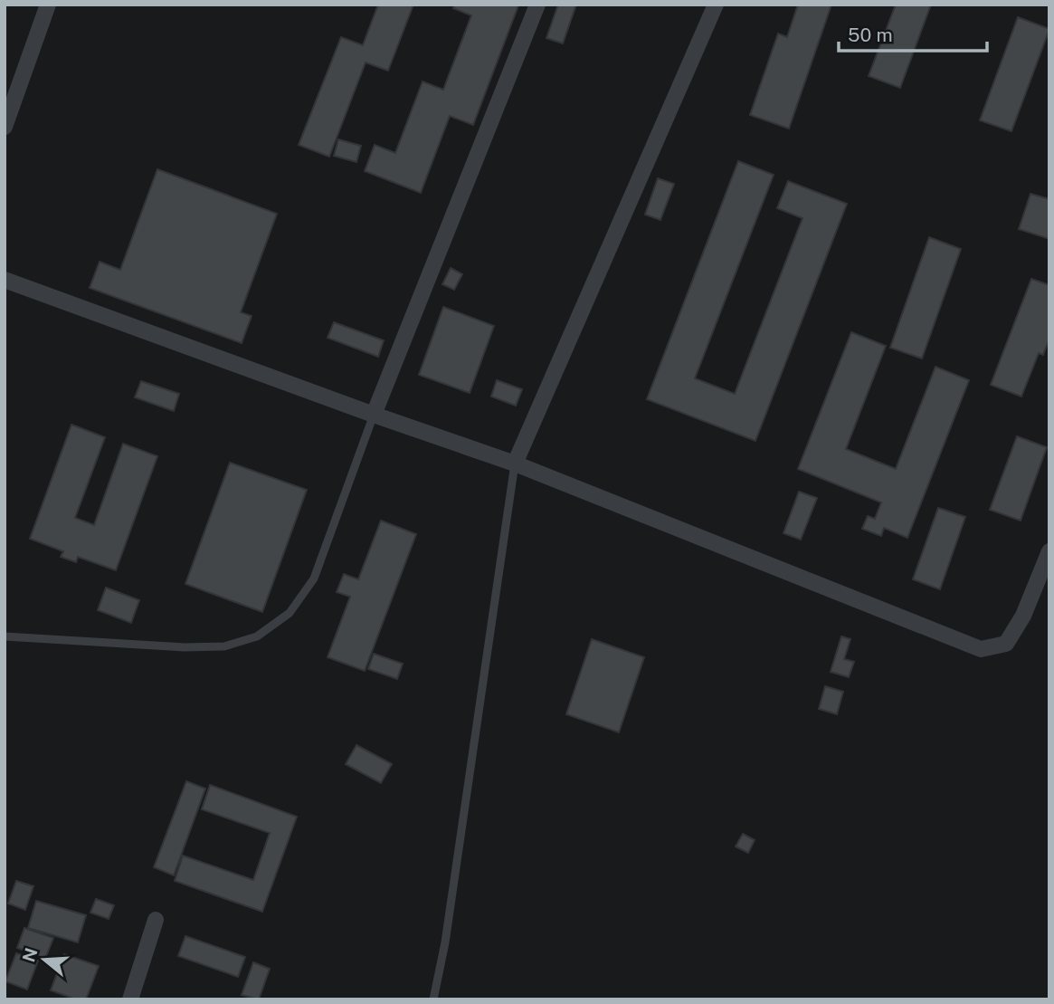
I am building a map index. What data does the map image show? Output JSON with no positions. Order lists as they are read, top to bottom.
{
  "scale_bar": "50 m",
  "north": "left"
}
